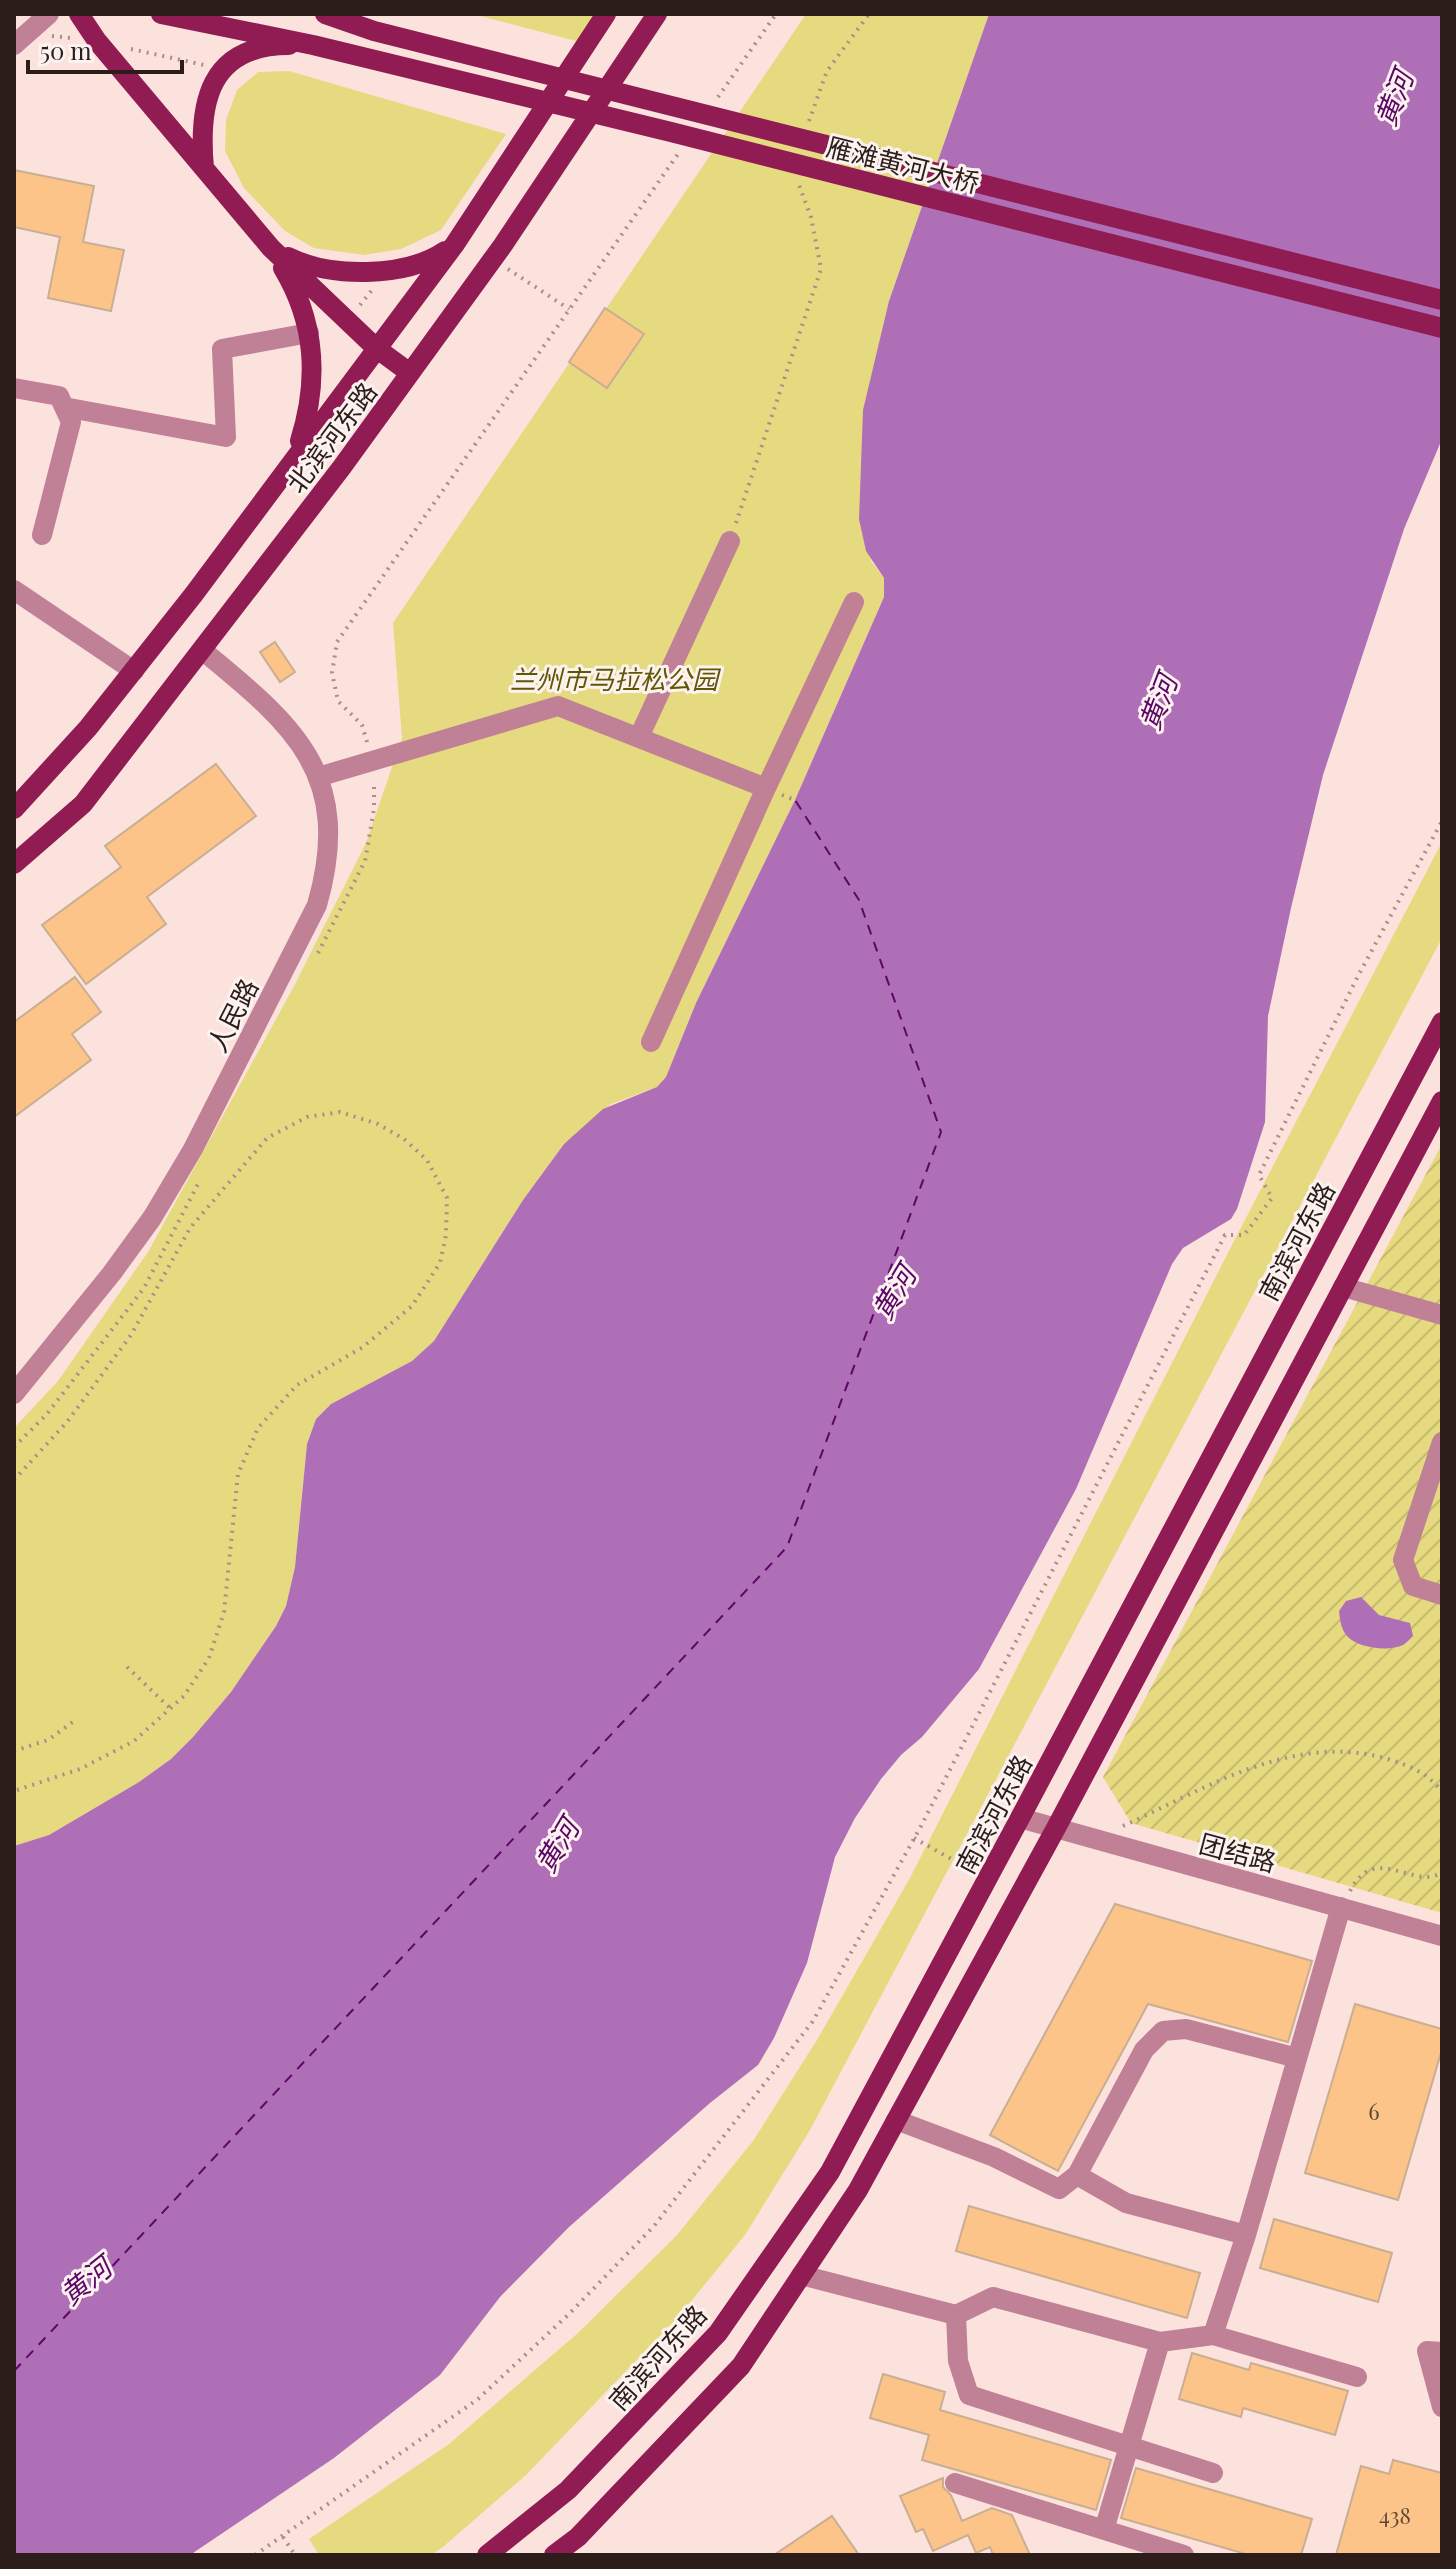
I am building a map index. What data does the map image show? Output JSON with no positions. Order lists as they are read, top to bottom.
{
  "streets": {
    "main road": ["雁滩黄河大桥", "北滨河东路", "南滨河东路"],
    "street": ["人民路", "团结路"]
  },
  "crossings": [
    ["北滨河东路", "人民路"],
    ["南滨河东路", "团结路"]
  ],
  "water": ["黄河"],
  "parks": ["兰州市马拉松公园"],
  "house_numbers": ["6", "438"],
  "scale_bar": "50 m"
}
